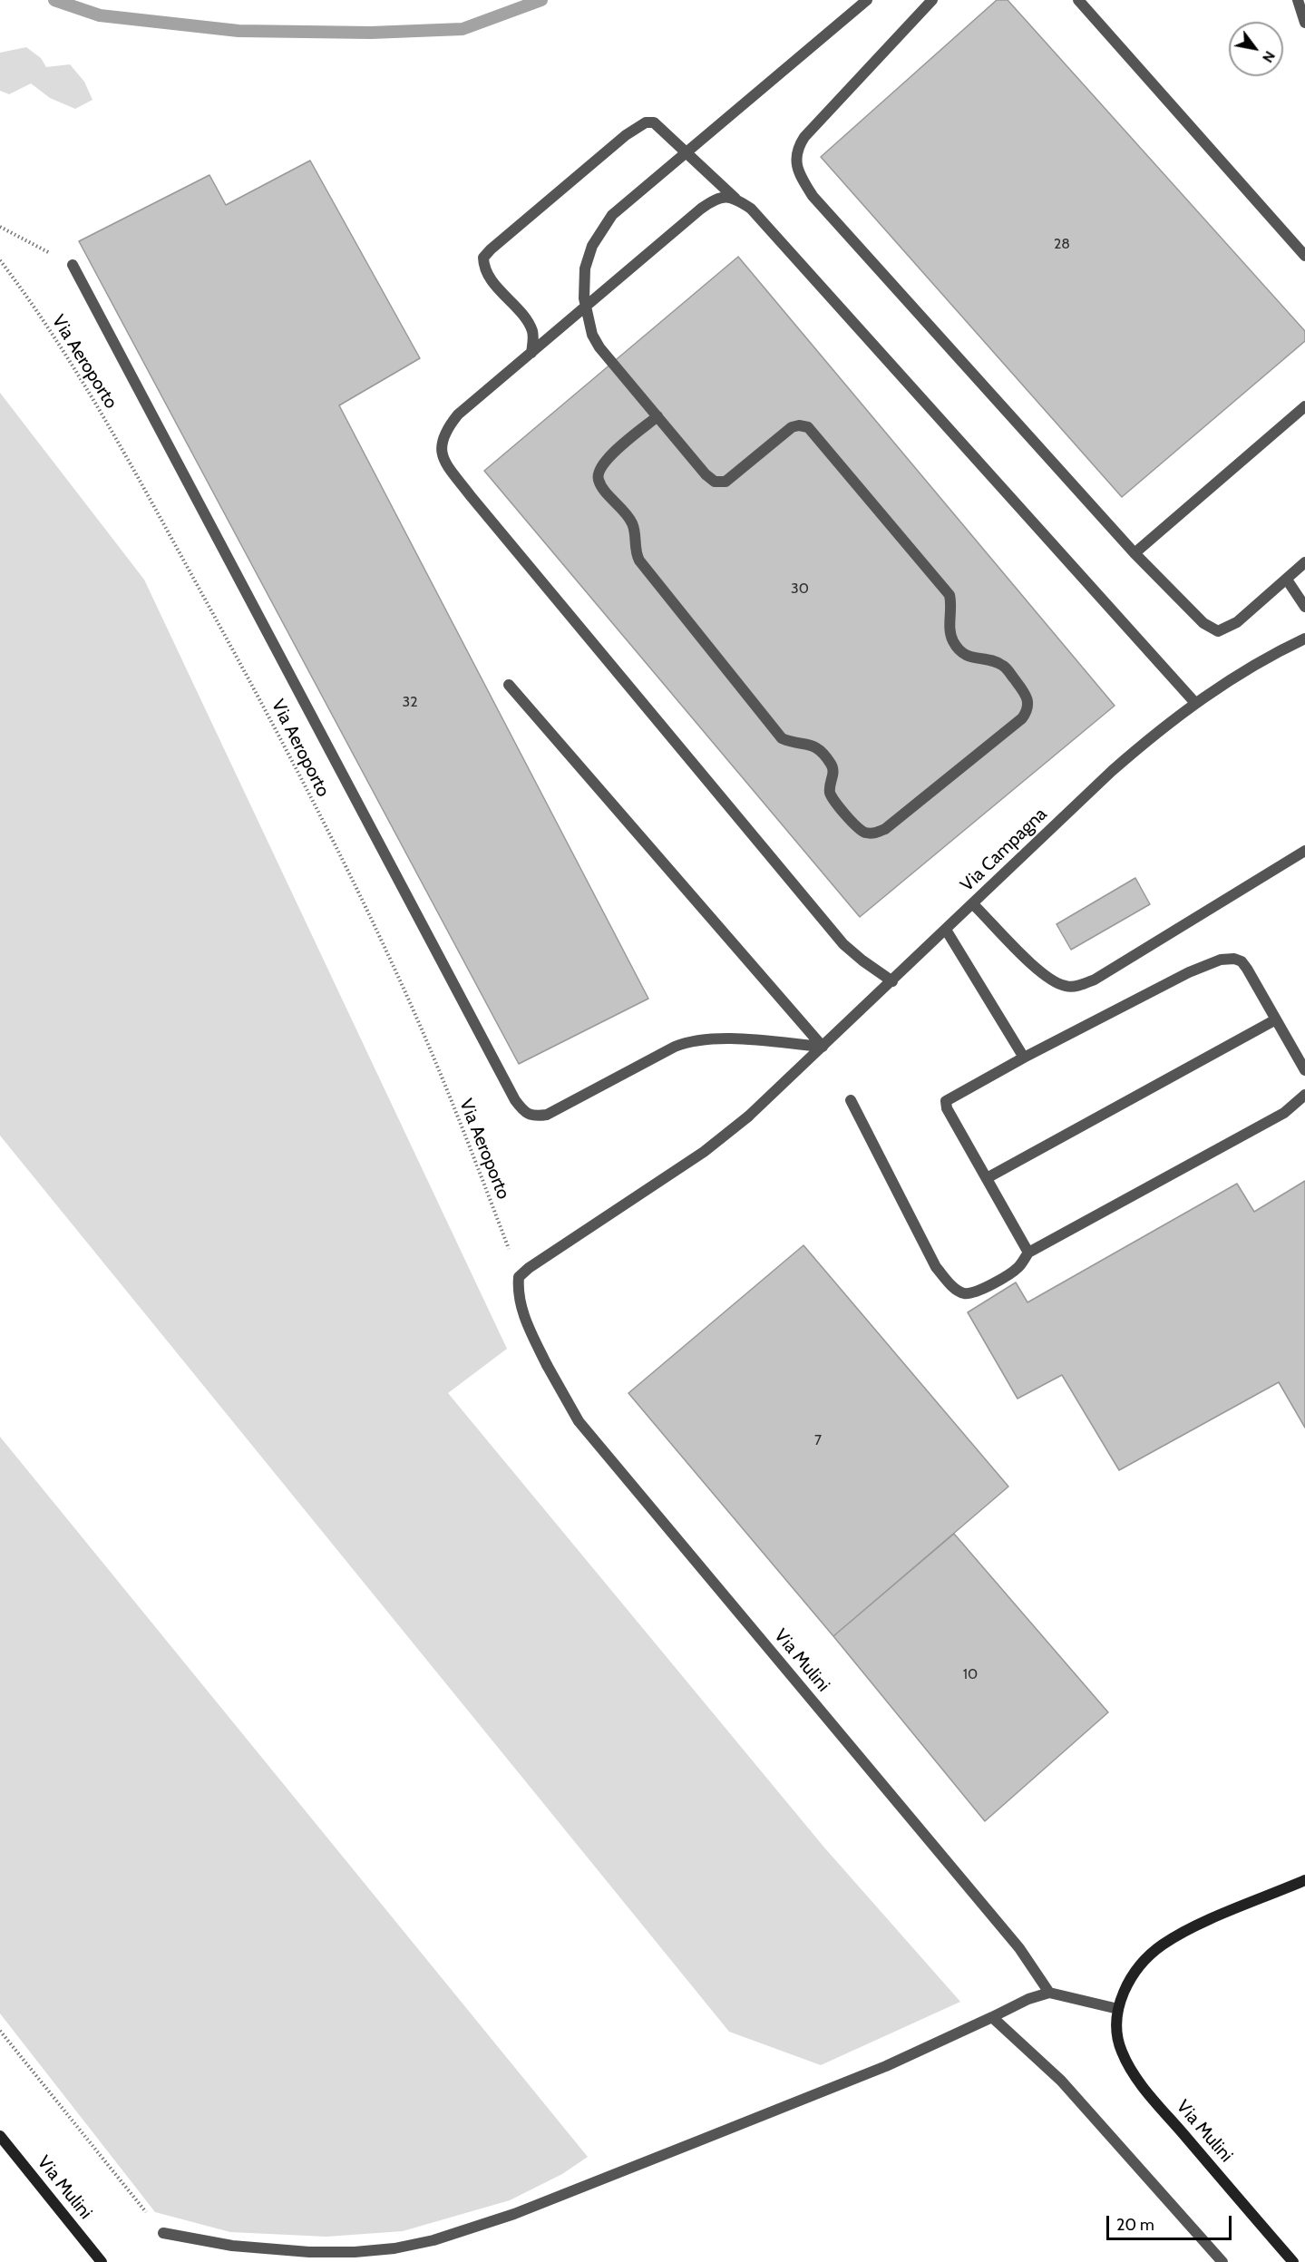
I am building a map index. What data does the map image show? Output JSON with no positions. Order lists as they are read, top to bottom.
{
  "streets": {
    "street": ["Via Campagna", "Via Mulini"],
    "path": ["Via Aeroporto"]
  },
  "crossings": [
    ["Via Aeroporto", "Via Campagna"],
    ["Via Aeroporto", "Via Mulini"],
    ["Via Campagna", "Via Mulini"]
  ],
  "house_numbers": [
    "28",
    "30",
    "32",
    "7",
    "10"
  ],
  "scale_bar": "20 m",
  "north": "bottom right"
}
